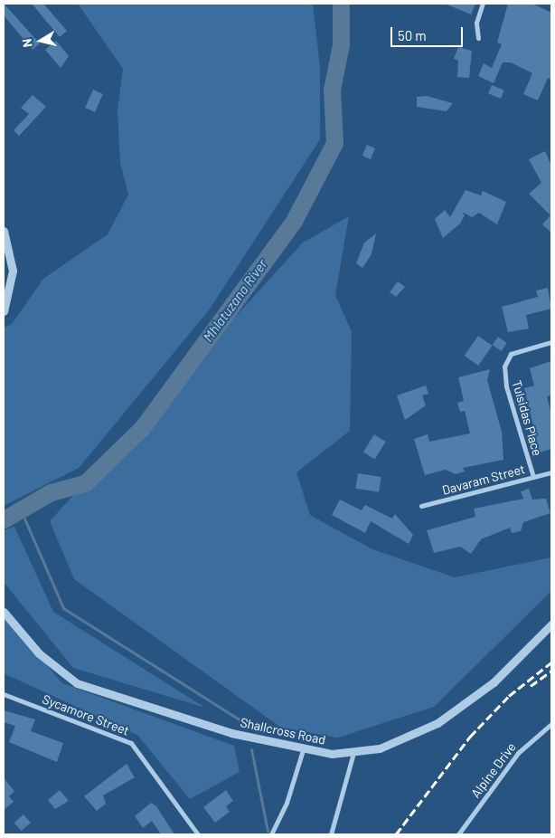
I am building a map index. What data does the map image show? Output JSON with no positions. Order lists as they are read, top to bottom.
{
  "streets": {
    "street": [
      "Tulsidas Place",
      "Davaram Street",
      "Sycamore Street",
      "Shallcross Road",
      "Alpine Drive"
    ]
  },
  "crossings": [
    ["Tulsidas Place", "Davaram Street"]
  ],
  "water": ["Mhlatuzana River"],
  "scale_bar": "50 m",
  "north": "left"
}
